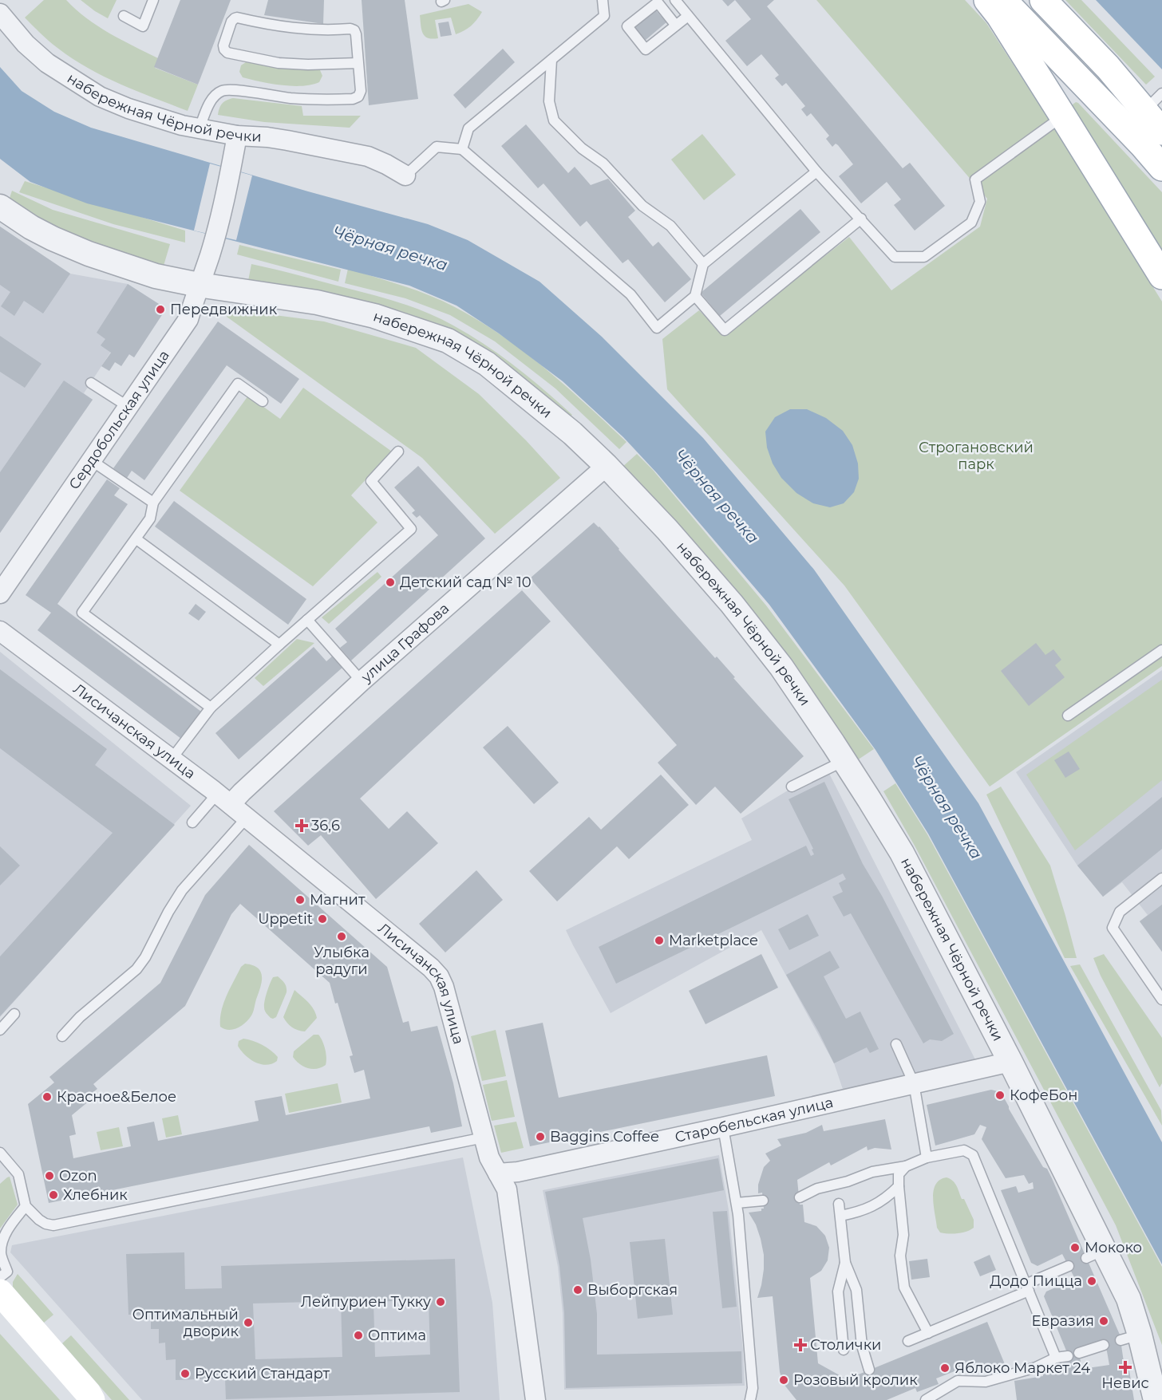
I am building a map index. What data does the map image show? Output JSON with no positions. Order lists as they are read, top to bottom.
{
  "streets": {
    "street": [
      "набережная Чёрной речки",
      "Сердобольская улица",
      "улица Графова",
      "Лисичанская улица",
      "Старобельская улица"
    ]
  },
  "crossings": [
    ["набережная Чёрной речки", "Сердобольская улица"],
    ["набережная Чёрной речки", "улица Графова"],
    ["набережная Чёрной речки", "Старобельская улица"],
    ["улица Графова", "Лисичанская улица"],
    ["Лисичанская улица", "Старобельская улица"]
  ],
  "water": ["Чёрная речка"],
  "parks": ["Строгановский парк"],
  "places": {
    "other": [
      "Передвижник",
      "Детский сад № 10",
      "Магнит",
      "Uppetit",
      "Улыбка радуги",
      "Marketplace",
      "КофеБон",
      "Красное&Белое",
      "Baggins Coffee",
      "Ozon",
      "Хлебник",
      "Мококо",
      "Додо Пицца",
      "Выборгская",
      "Лейпуриен Тукку",
      "Евразия",
      "Оптимальный дворик",
      "Оптима",
      "Яблоко Маркет 24",
      "Русский Стандарт",
      "Розовый кролик"
    ],
    "health": ["36,6", "Столички", "Невис"]
  }
}
